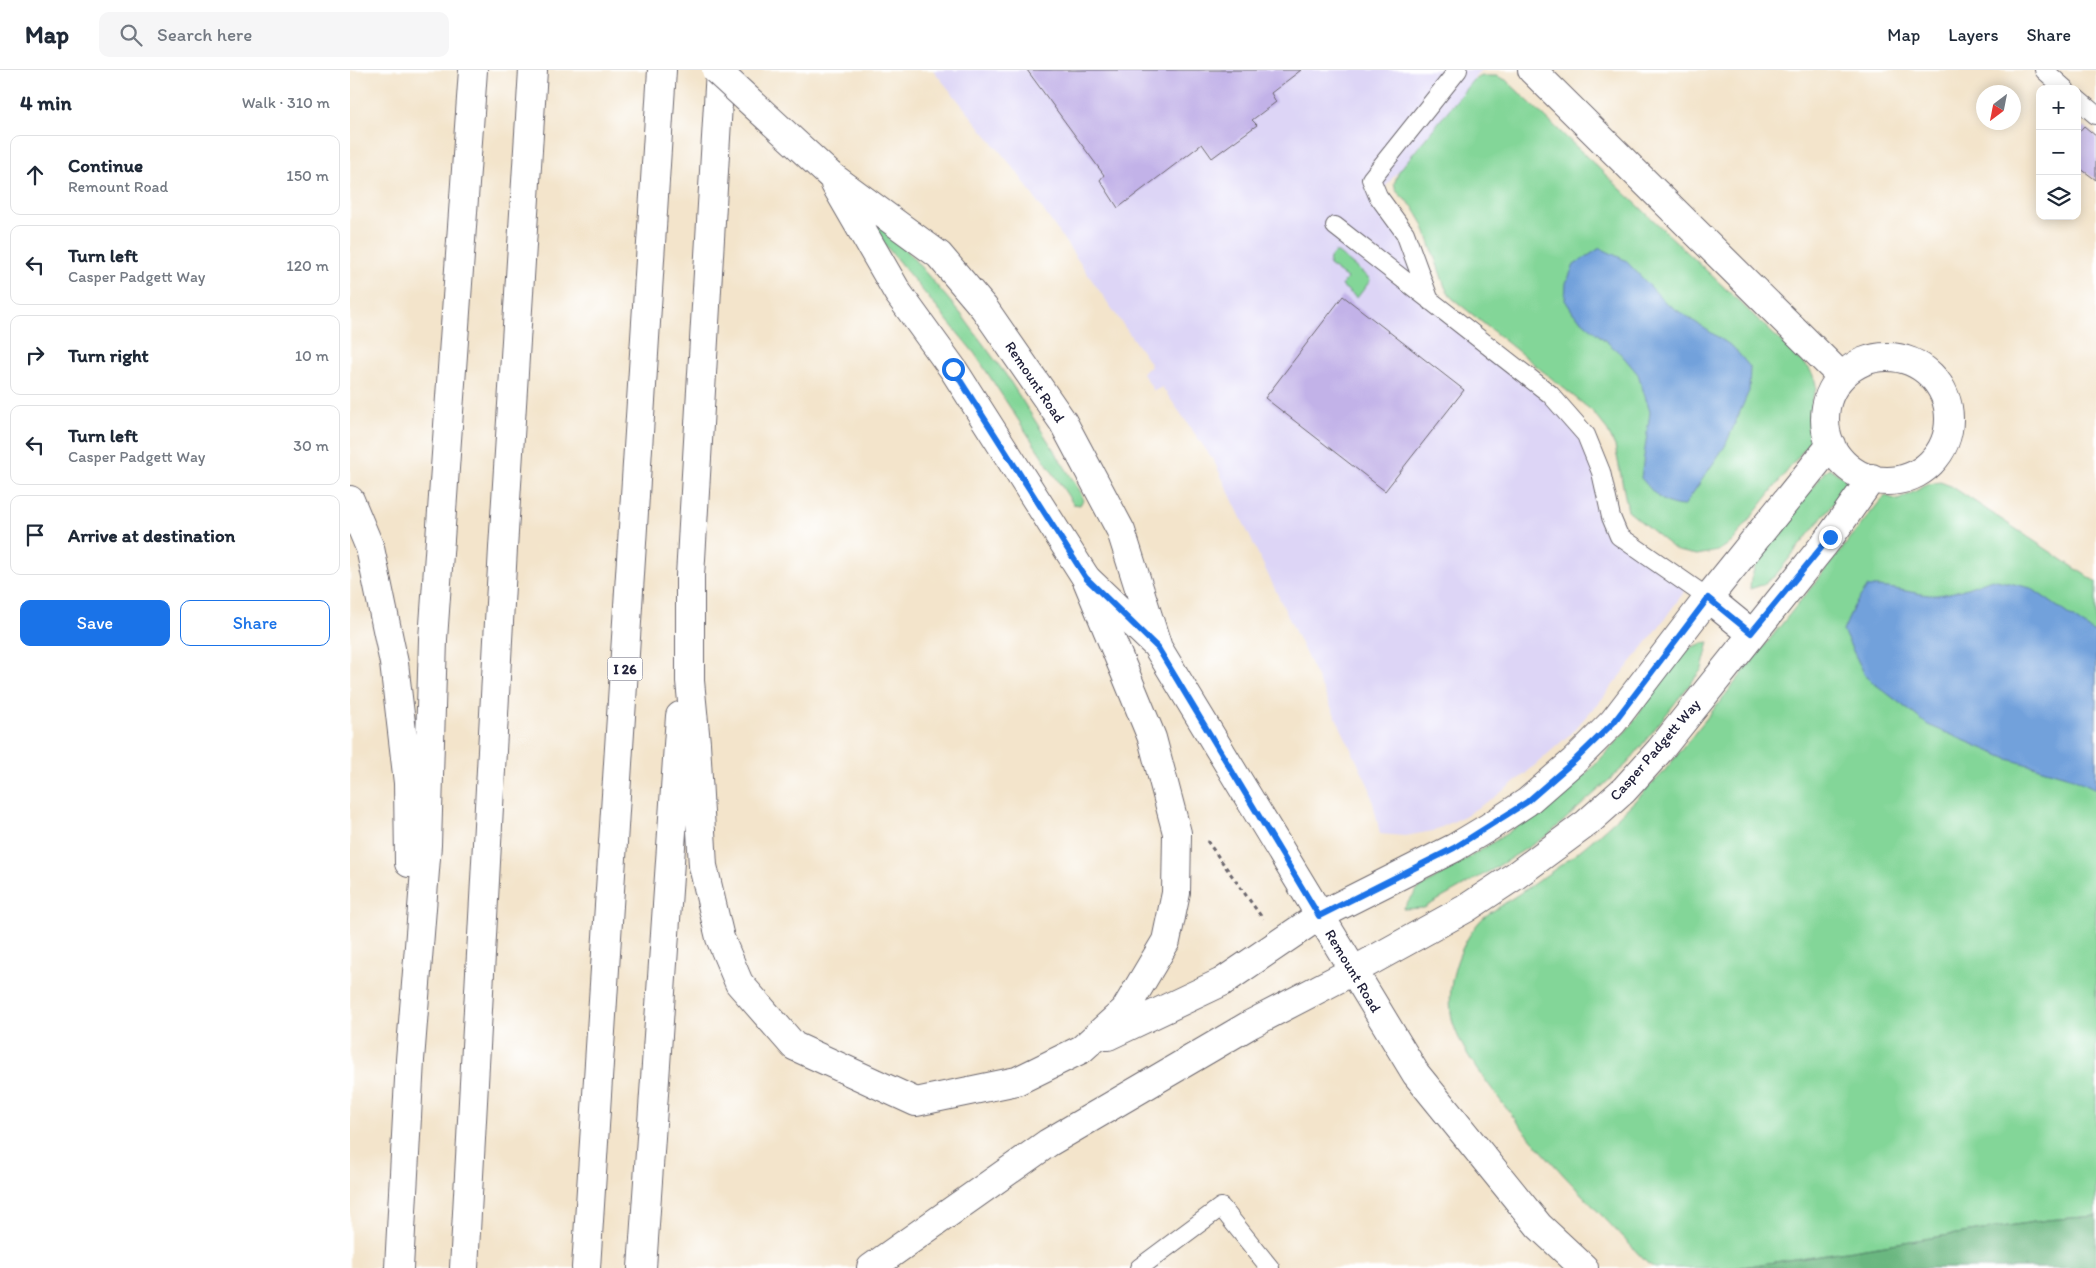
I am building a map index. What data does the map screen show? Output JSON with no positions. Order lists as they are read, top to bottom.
{
  "streets": {
    "main road": ["Remount Road", "I 26", "Casper Padgett Way"]
  },
  "crossings": [
    ["Remount Road", "Casper Padgett Way"]
  ],
  "north": "bottom left",
  "page": {
    "header": "Map",
    "search": "Search here",
    "nav": ["Map", "Layers", "Share"],
    "heading": ["4 min", "Walk · 310 m"],
    "map_buttons": ["+", "−"],
    "list": [
      ["Continue", "Remount Road", "150 m"],
      ["Turn left", "Casper Padgett Way", "120 m"],
      ["Turn right", "10 m"],
      ["Turn left", "Casper Padgett Way", "30 m"],
      "Arrive at destination"
    ],
    "buttons": ["Save", "Share"]
  }
}
